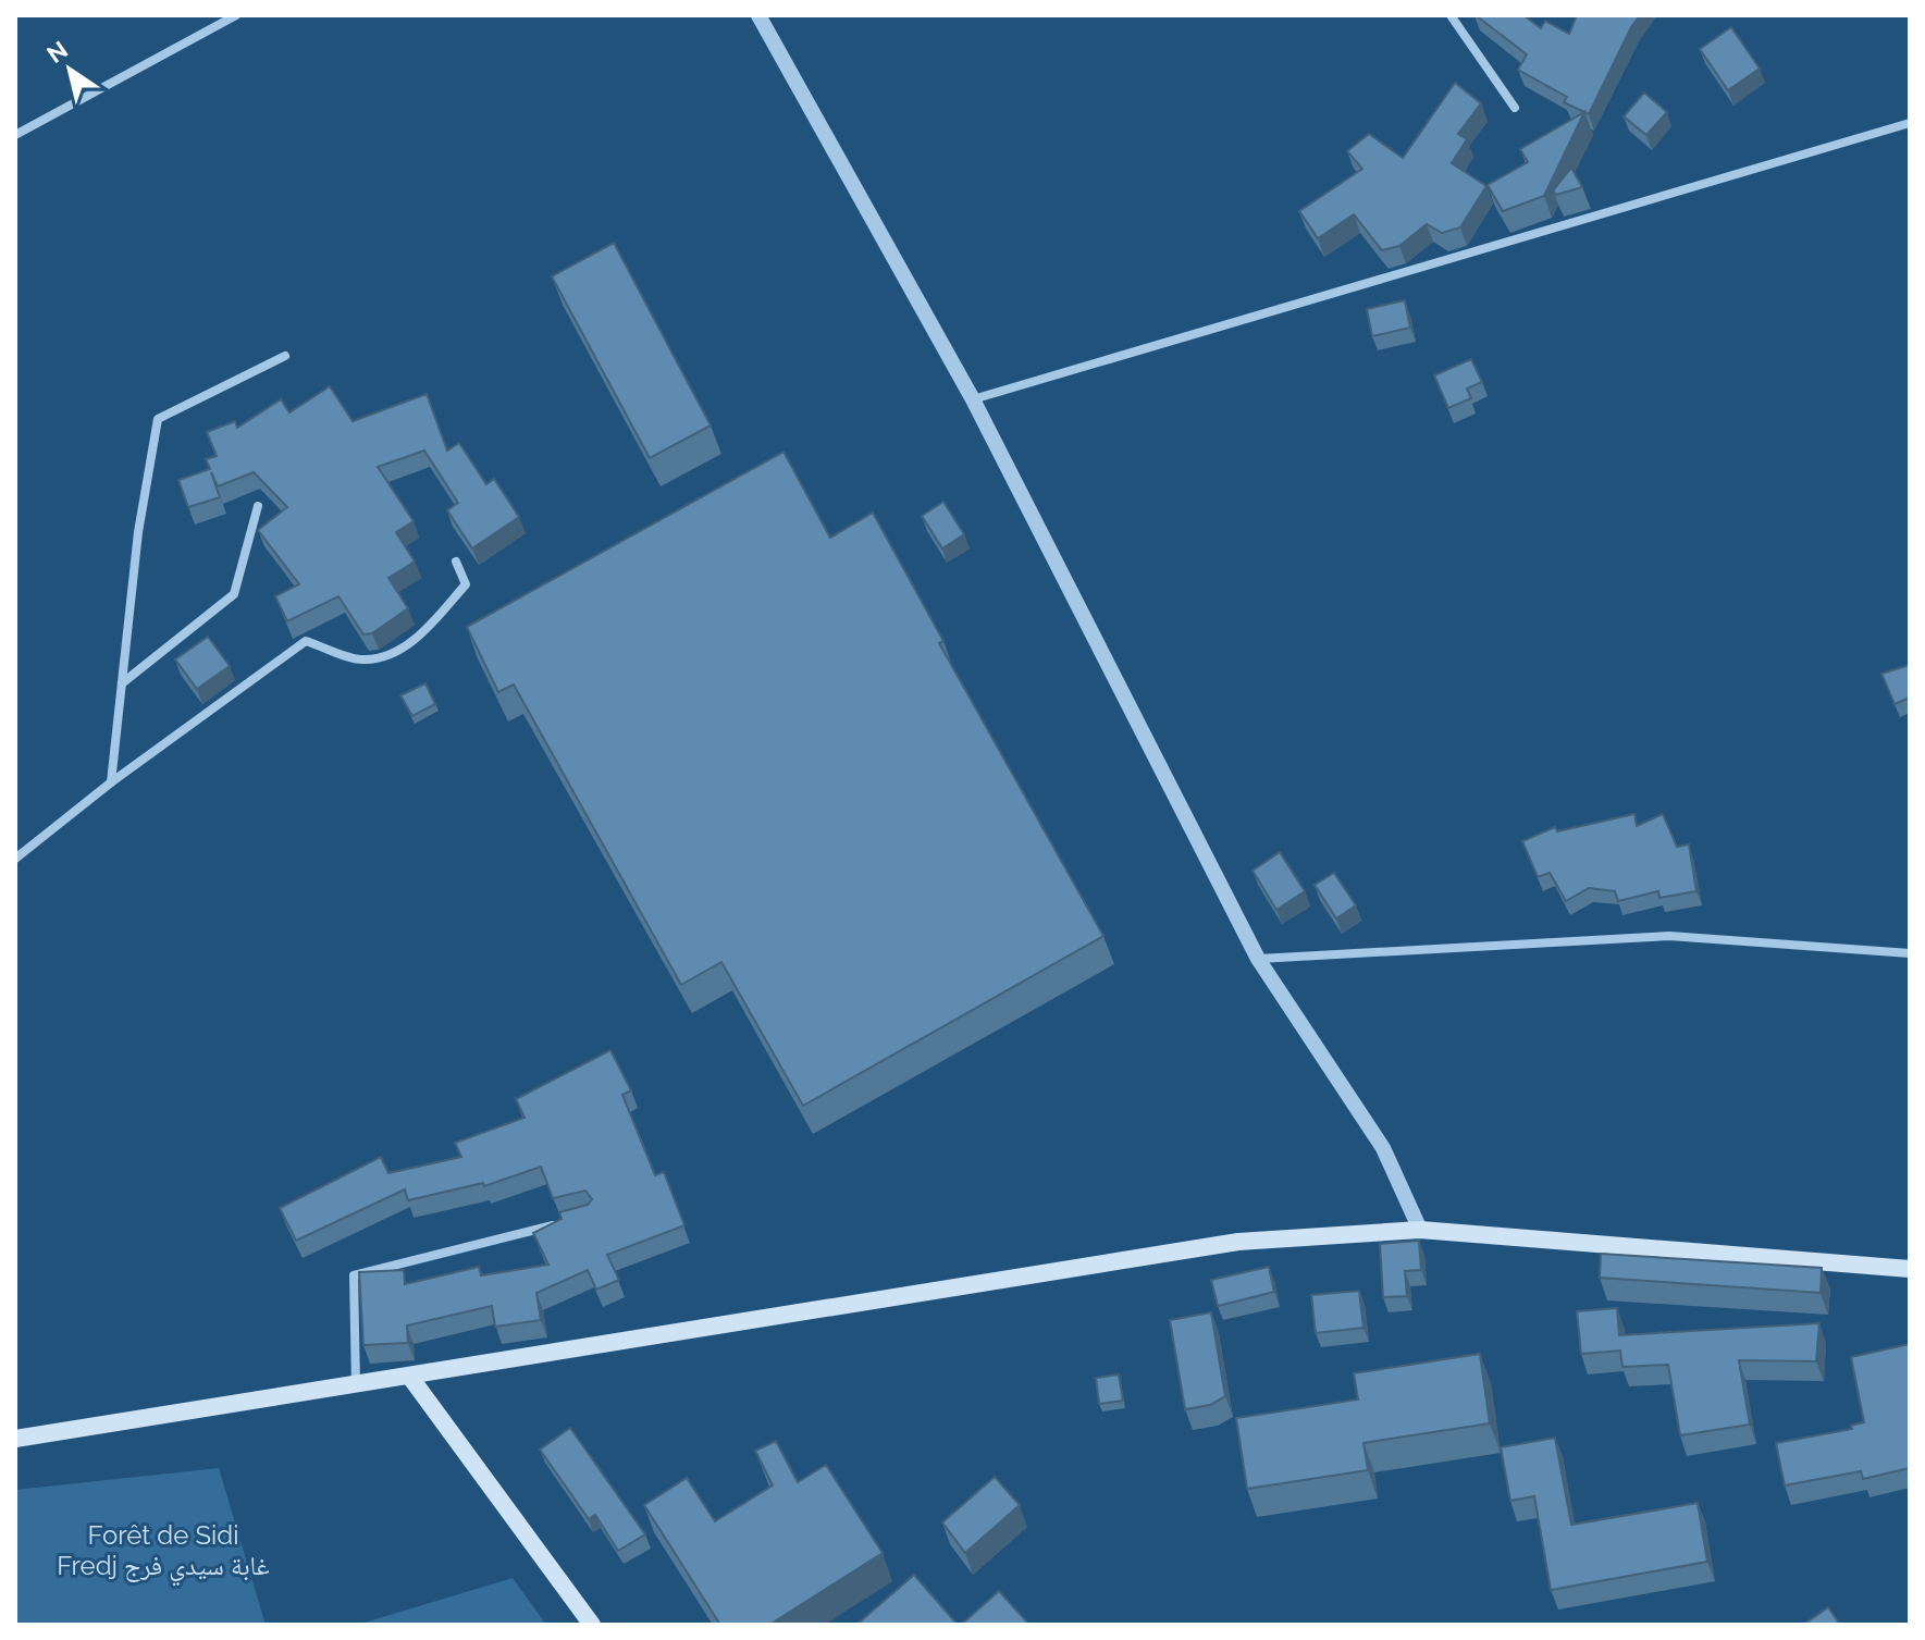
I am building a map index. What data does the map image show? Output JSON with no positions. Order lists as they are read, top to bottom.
{
  "parks": ["Forêt de Sidi Fredj غابة سيدي فرج"],
  "north": "top left"
}
